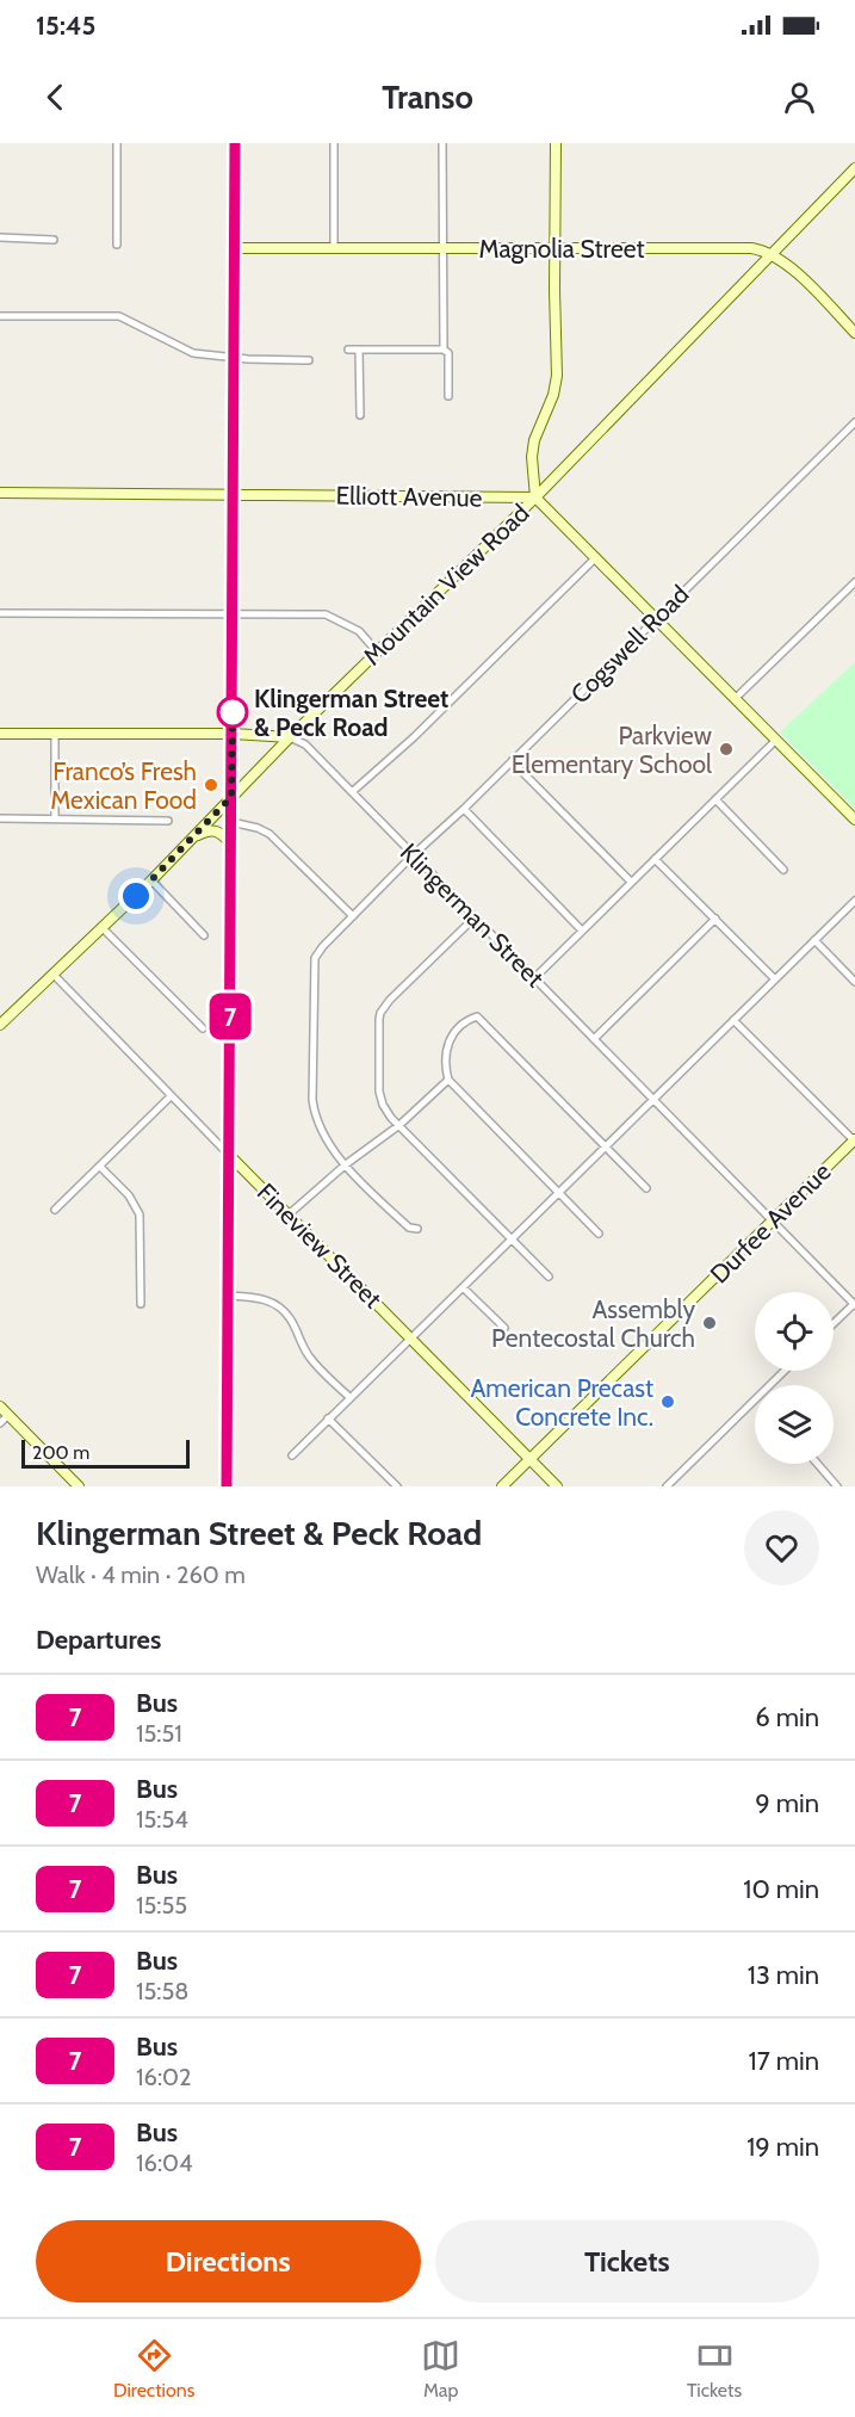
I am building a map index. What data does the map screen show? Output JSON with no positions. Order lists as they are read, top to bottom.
{
  "streets": {
    "street": [
      "Magnolia Street",
      "Elliott Avenue",
      "Mountain View Road",
      "Cogswell Road",
      "Klingerman Street",
      "Durfee Avenue",
      "Fineview Street"
    ]
  },
  "crossings": [
    ["Magnolia Street", "Mountain View Road"],
    ["Elliott Avenue", "Mountain View Road"],
    ["Mountain View Road", "Klingerman Street"],
    ["Mountain View Road", "Fineview Street"],
    ["Cogswell Road", "Klingerman Street"],
    ["Klingerman Street", "Durfee Avenue"],
    ["Durfee Avenue", "Fineview Street"]
  ],
  "places": [
    "Klingerman Street & Peck Road",
    "Parkview Elementary School",
    "Franco’s Fresh Mexican Food",
    "Assembly Pentecostal Church",
    "American Precast Concrete Inc."
  ],
  "lines": ["bus line 7"],
  "scale_bar": "200 m",
  "page": {
    "status": "15:45",
    "header": "Transo",
    "on_map": "7",
    "scale": "200 m",
    "heading": [
      ["Klingerman Street & Peck Road", "Walk · 4 min · 260 m"],
      "Departures"
    ],
    "list": [
      {
        "mark": "7",
        "name": "Bus",
        "note": "15:51",
        "value": "6 min"
      },
      {
        "mark": "7",
        "name": "Bus",
        "note": "15:54",
        "value": "9 min"
      },
      {
        "mark": "7",
        "name": "Bus",
        "note": "15:55",
        "value": "10 min"
      },
      {
        "mark": "7",
        "name": "Bus",
        "note": "15:58",
        "value": "13 min"
      },
      {
        "mark": "7",
        "name": "Bus",
        "note": "16:02",
        "value": "17 min"
      },
      {
        "mark": "7",
        "name": "Bus",
        "note": "16:04",
        "value": "19 min"
      }
    ],
    "buttons": ["Directions", "Tickets"],
    "tabs": ["Directions", "Map", "Tickets"]
  }
}
